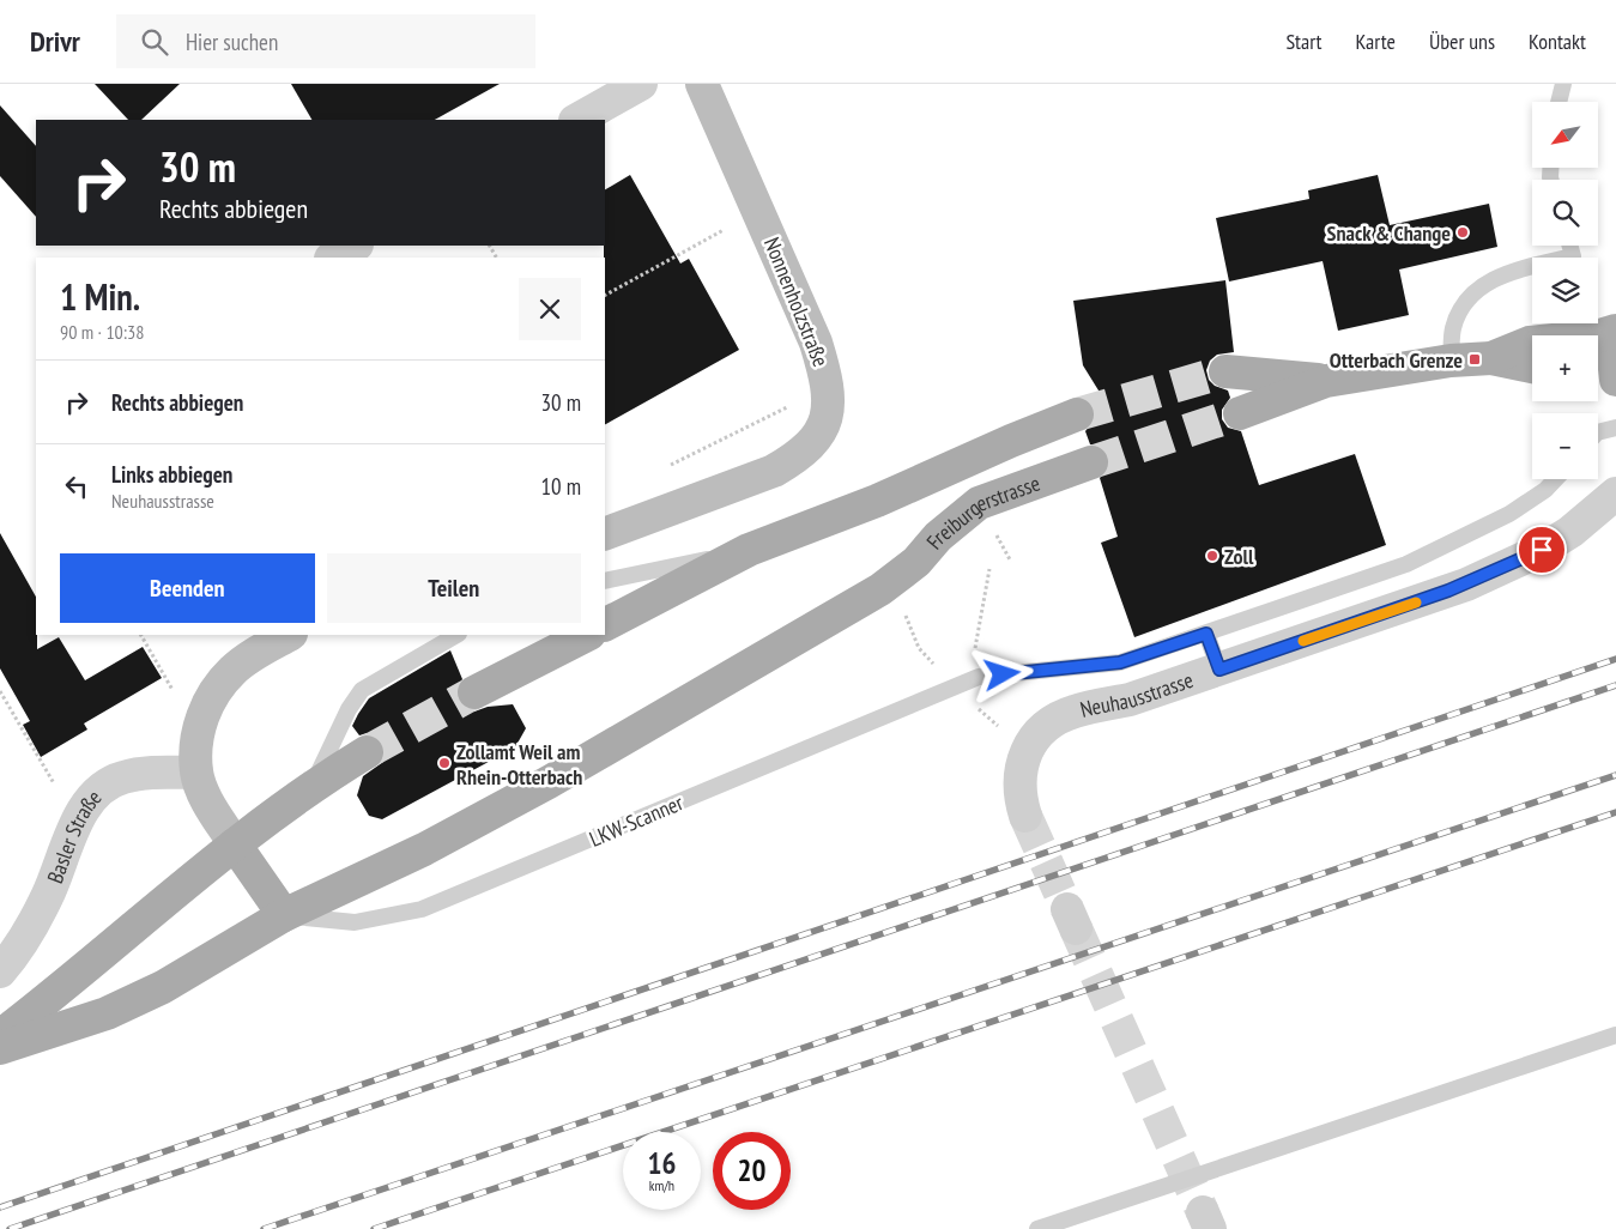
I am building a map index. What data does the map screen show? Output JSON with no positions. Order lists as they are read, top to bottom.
{
  "streets": {
    "main road": ["Freiburgerstrasse"],
    "street": ["Nonnenholzstraße", "Neuhausstrasse", "Basler Straße"],
    "lane": ["LKW-Scanner"]
  },
  "crossings": [
    ["Freiburgerstrasse", "LKW-Scanner"]
  ],
  "places": {
    "other": ["Snack & Change", "Zoll", "Zollamt Weil am Rhein-Otterbach"],
    "transit": ["Otterbach Grenze"]
  },
  "north": "bottom left",
  "page": {
    "header": "Drivr",
    "search": "Hier suchen",
    "nav": [
      "Start",
      "Karte",
      "Über uns",
      "Kontakt"
    ],
    "map_buttons": ["+", "−"],
    "turn": ["30 m", "Rechts abbiegen"],
    "heading": ["1 Min.", "90 m · 10:38"],
    "list": [
      {
        "name": "Rechts abbiegen",
        "value": "30 m"
      },
      {
        "name": "Links abbiegen",
        "note": "Neuhausstrasse",
        "value": "10 m"
      }
    ],
    "buttons": ["Beenden", "Teilen"],
    "speed": "16 km/h",
    "limit": "20"
  }
}
